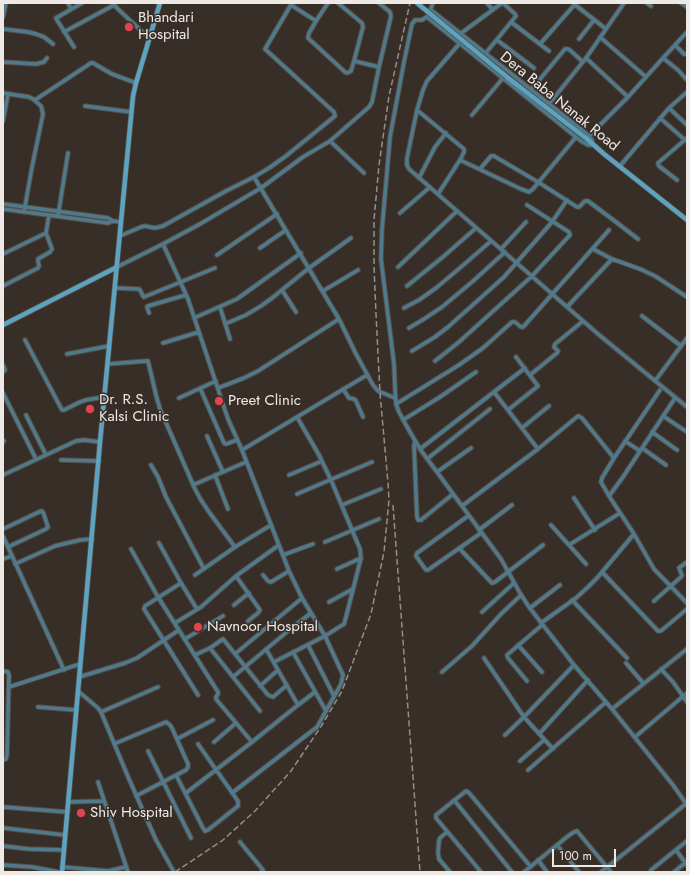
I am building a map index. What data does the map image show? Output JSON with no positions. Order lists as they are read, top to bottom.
{
  "streets": {
    "main road": ["Dera Baba Nanak Road"]
  },
  "places": [
    "Bhandari Hospital",
    "Preet Clinic",
    "Dr. R.S. Kalsi Clinic",
    "Navnoor Hospital",
    "Shiv Hospital"
  ],
  "scale_bar": "100 m"
}
